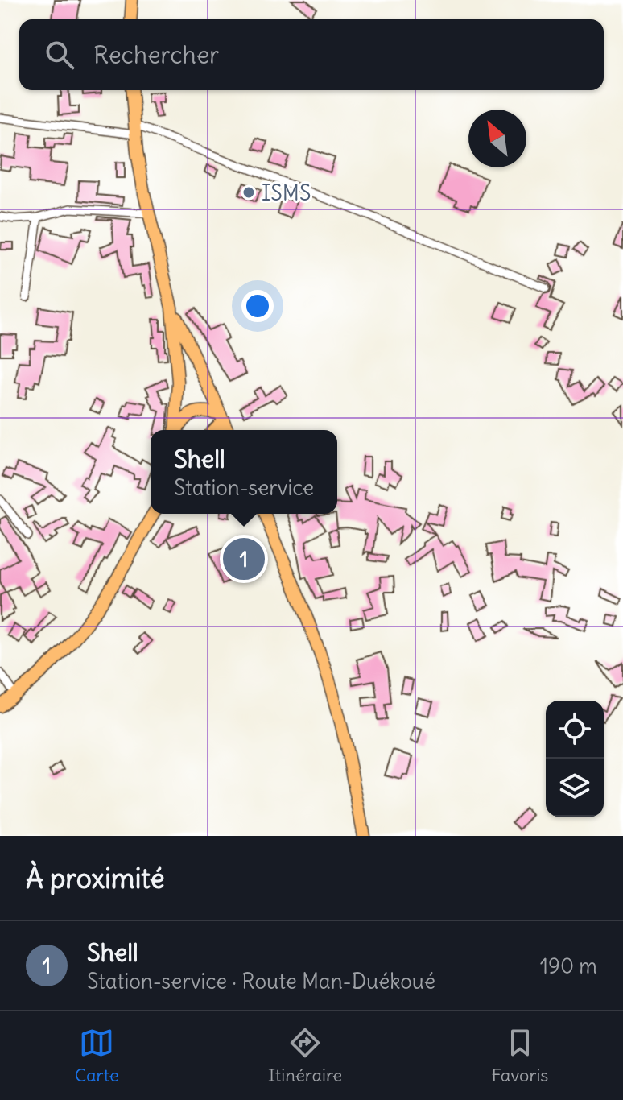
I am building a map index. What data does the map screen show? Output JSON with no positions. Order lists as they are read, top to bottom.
{
  "places": ["ISMS"],
  "north": "top left",
  "page": {
    "search": "Rechercher",
    "popup": ["Shell", "Station-service"],
    "pins": "1",
    "heading": "À proximité",
    "list": [
      {
        "mark": "1",
        "name": "Shell",
        "note": "Station-service · Route Man-Duékoué",
        "value": "190 m"
      }
    ],
    "nav": ["Carte", "Itinéraire", "Favoris"]
  }
}
